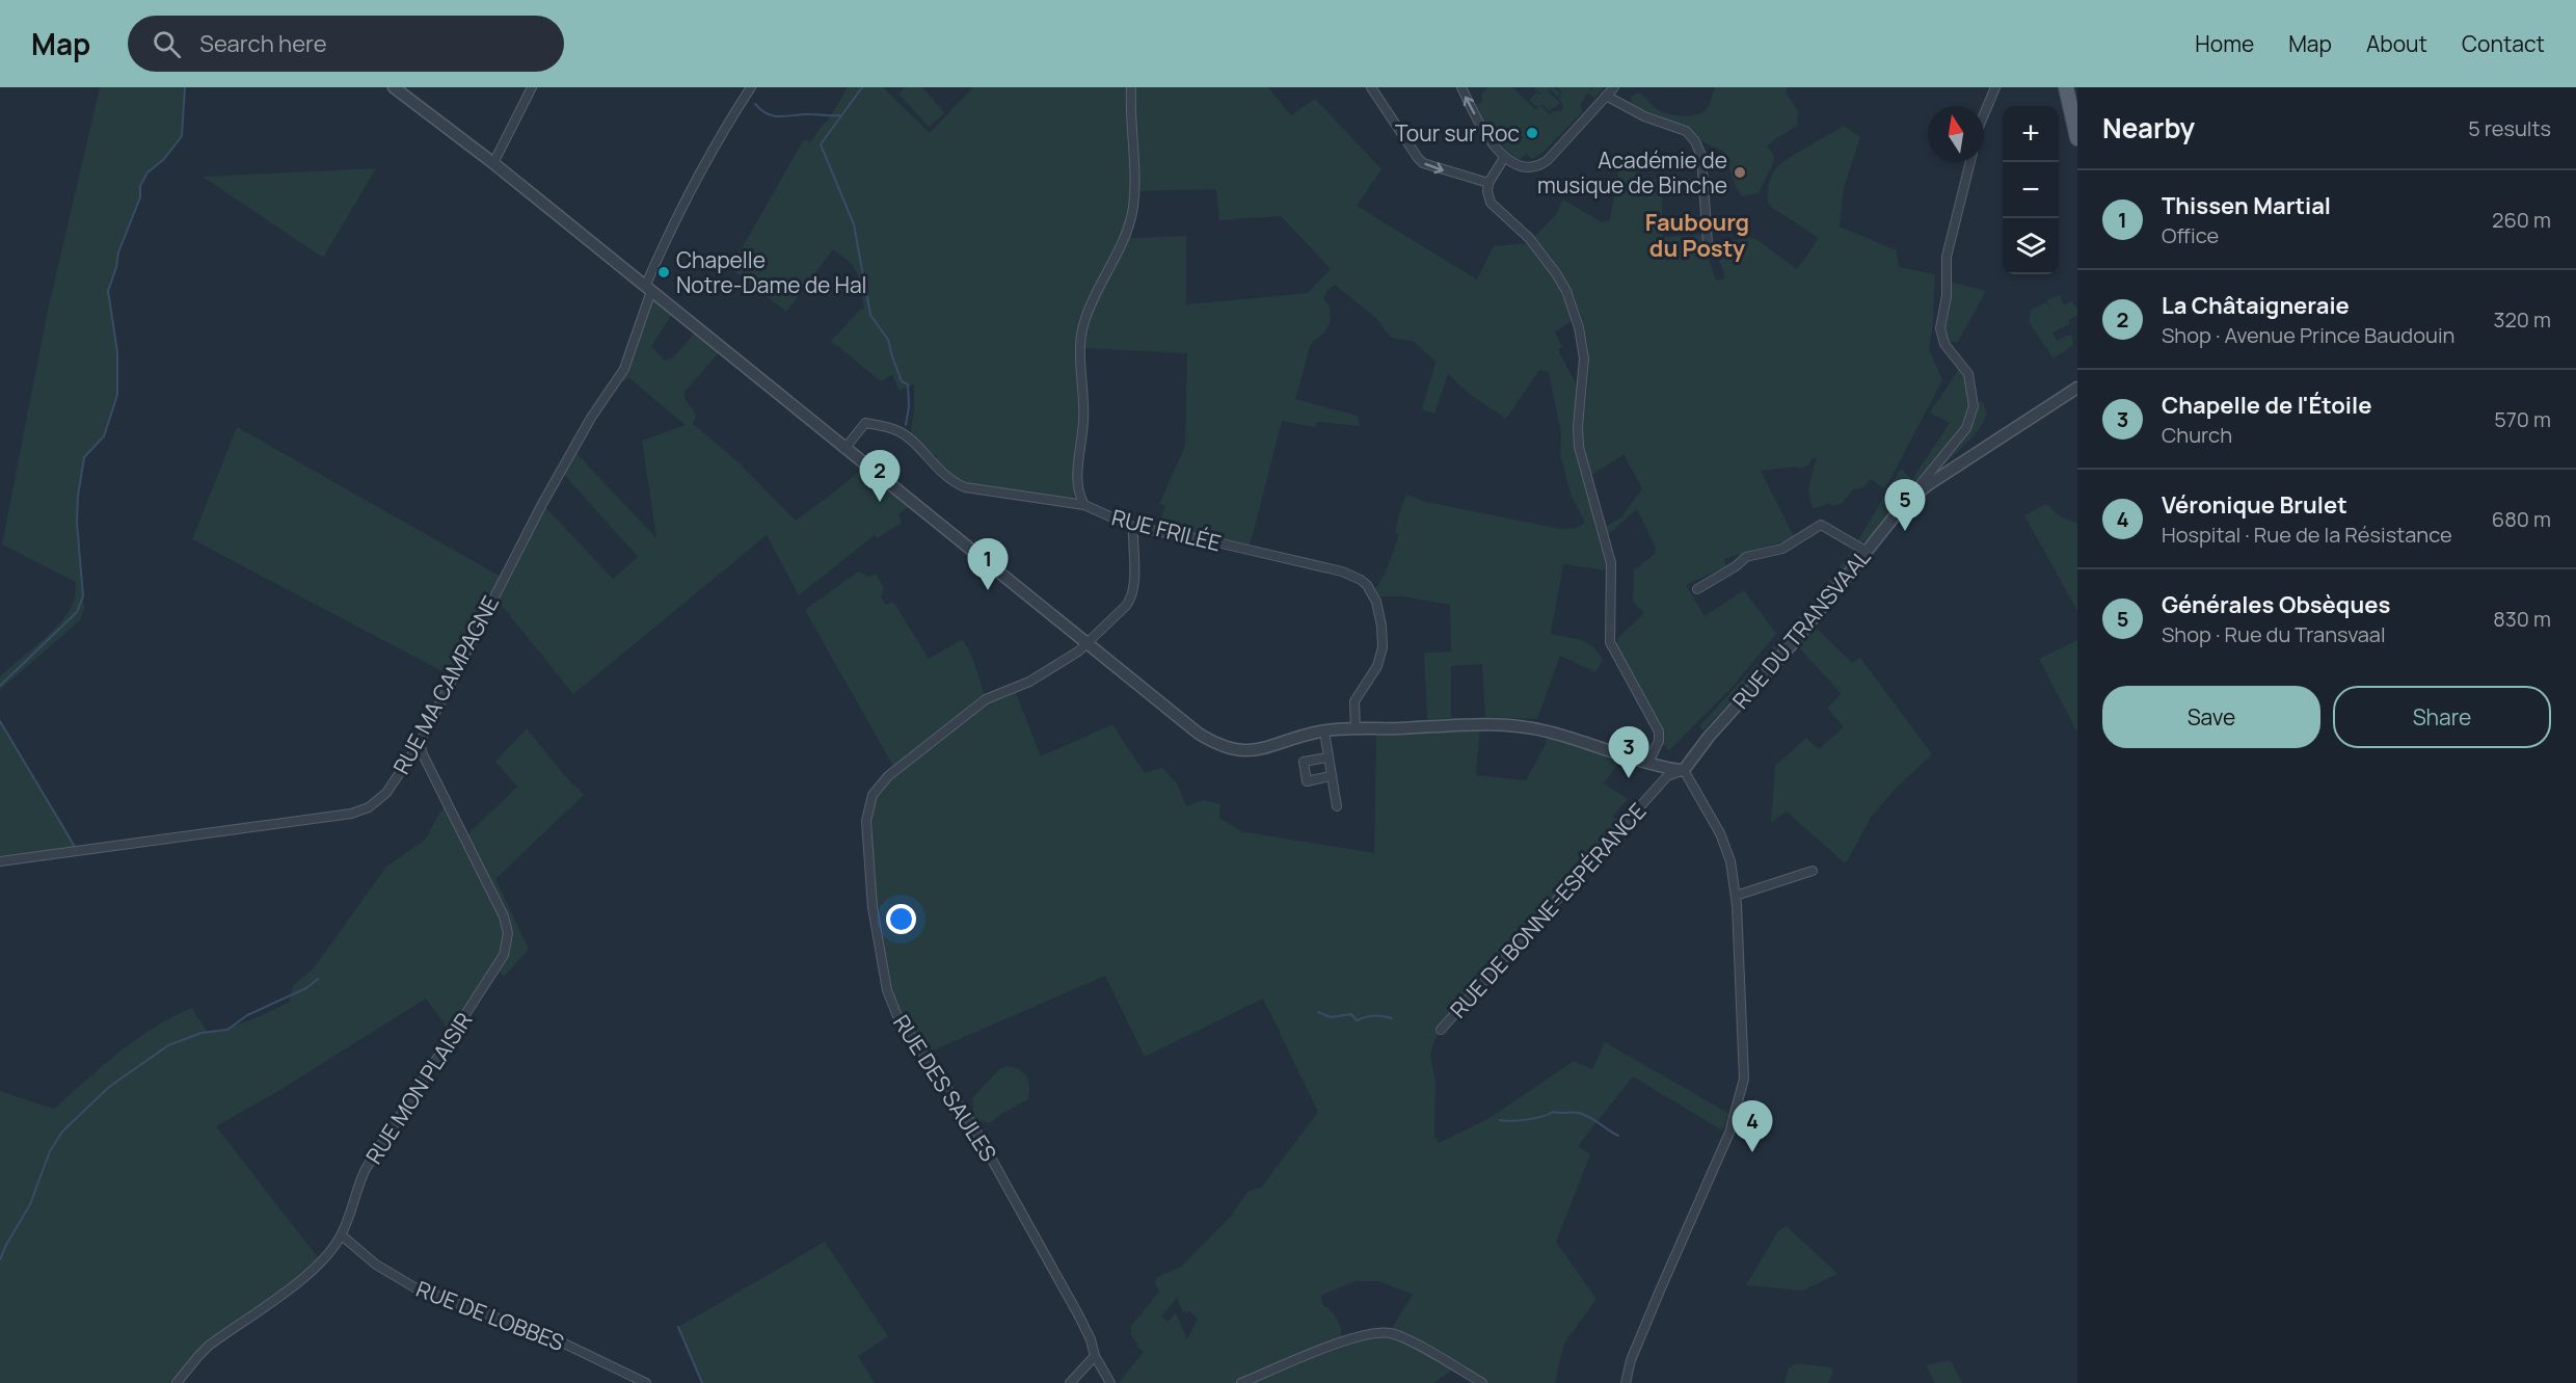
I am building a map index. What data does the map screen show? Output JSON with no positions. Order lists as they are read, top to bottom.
{
  "streets": {
    "street": [
      "RUE FRILÉE",
      "RUE DU TRANSVAAL",
      "RUE MA CAMPAGNE",
      "RUE DE BONNE-ESPÉRANCE",
      "RUE MON PLAISIR",
      "RUE DES SAULES",
      "RUE DE LOBBES"
    ]
  },
  "crossings": [
    ["RUE FRILÉE", "RUE DES SAULES"],
    ["RUE DU TRANSVAAL", "RUE DE BONNE-ESPÉRANCE"],
    ["RUE MA CAMPAGNE", "RUE MON PLAISIR"],
    ["RUE MON PLAISIR", "RUE DE LOBBES"]
  ],
  "districts": ["Faubourg du Posty"],
  "places": ["Tour sur Roc", "Académie de musique de Binche", "Chapelle Notre-Dame de Hal"],
  "north": "top",
  "page": {
    "header": "Map",
    "search": "Search here",
    "nav": [
      "Home",
      "Map",
      "About",
      "Contact"
    ],
    "heading": ["Nearby", "5 results"],
    "map_buttons": ["+", "−"],
    "list": [
      {
        "mark": "1",
        "name": "Thissen Martial",
        "note": "Office",
        "value": "260 m"
      },
      {
        "mark": "2",
        "name": "La Châtaigneraie",
        "note": "Shop · Avenue Prince Baudouin",
        "value": "320 m"
      },
      {
        "mark": "3",
        "name": "Chapelle de l'Étoile",
        "note": "Church",
        "value": "570 m"
      },
      {
        "mark": "4",
        "name": "Véronique Brulet",
        "note": "Hospital · Rue de la Résistance",
        "value": "680 m"
      },
      {
        "mark": "5",
        "name": "Générales Obsèques",
        "note": "Shop · Rue du Transvaal",
        "value": "830 m"
      }
    ],
    "pins": [
      "2",
      "5",
      "1",
      "3",
      "4"
    ],
    "buttons": ["Save", "Share"]
  }
}
